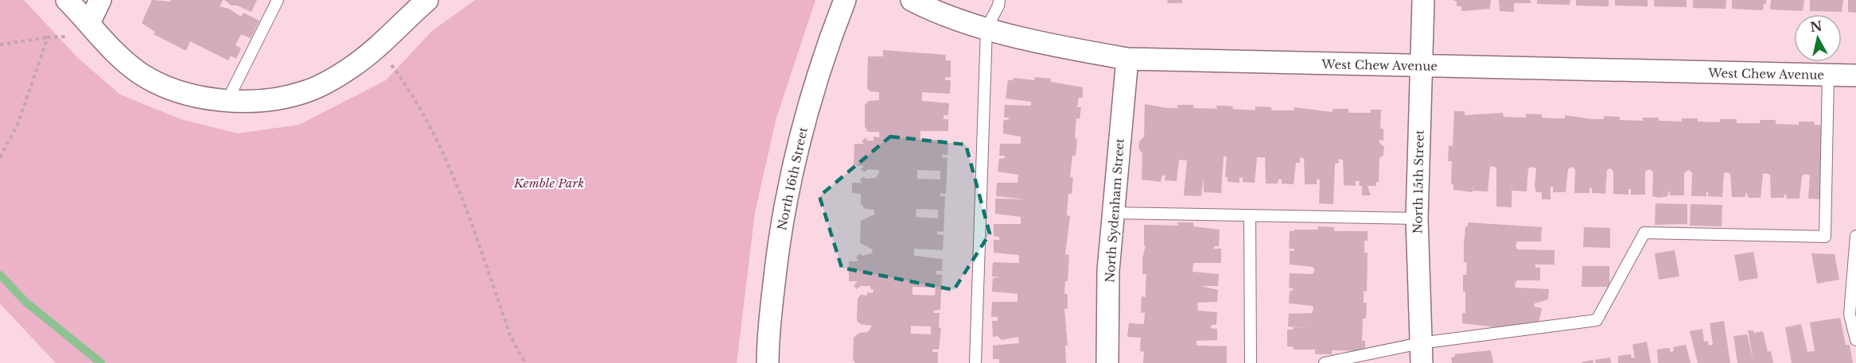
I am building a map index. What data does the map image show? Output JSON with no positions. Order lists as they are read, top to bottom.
{
  "streets": {
    "street": [
      "West Chew Avenue",
      "North 16th Street",
      "North 15th Street",
      "North Sydenham Street"
    ]
  },
  "crossings": [
    ["West Chew Avenue", "North 15th Street"],
    ["West Chew Avenue", "North Sydenham Street"]
  ],
  "parks": ["Kemble Park"],
  "north": "top"
}
